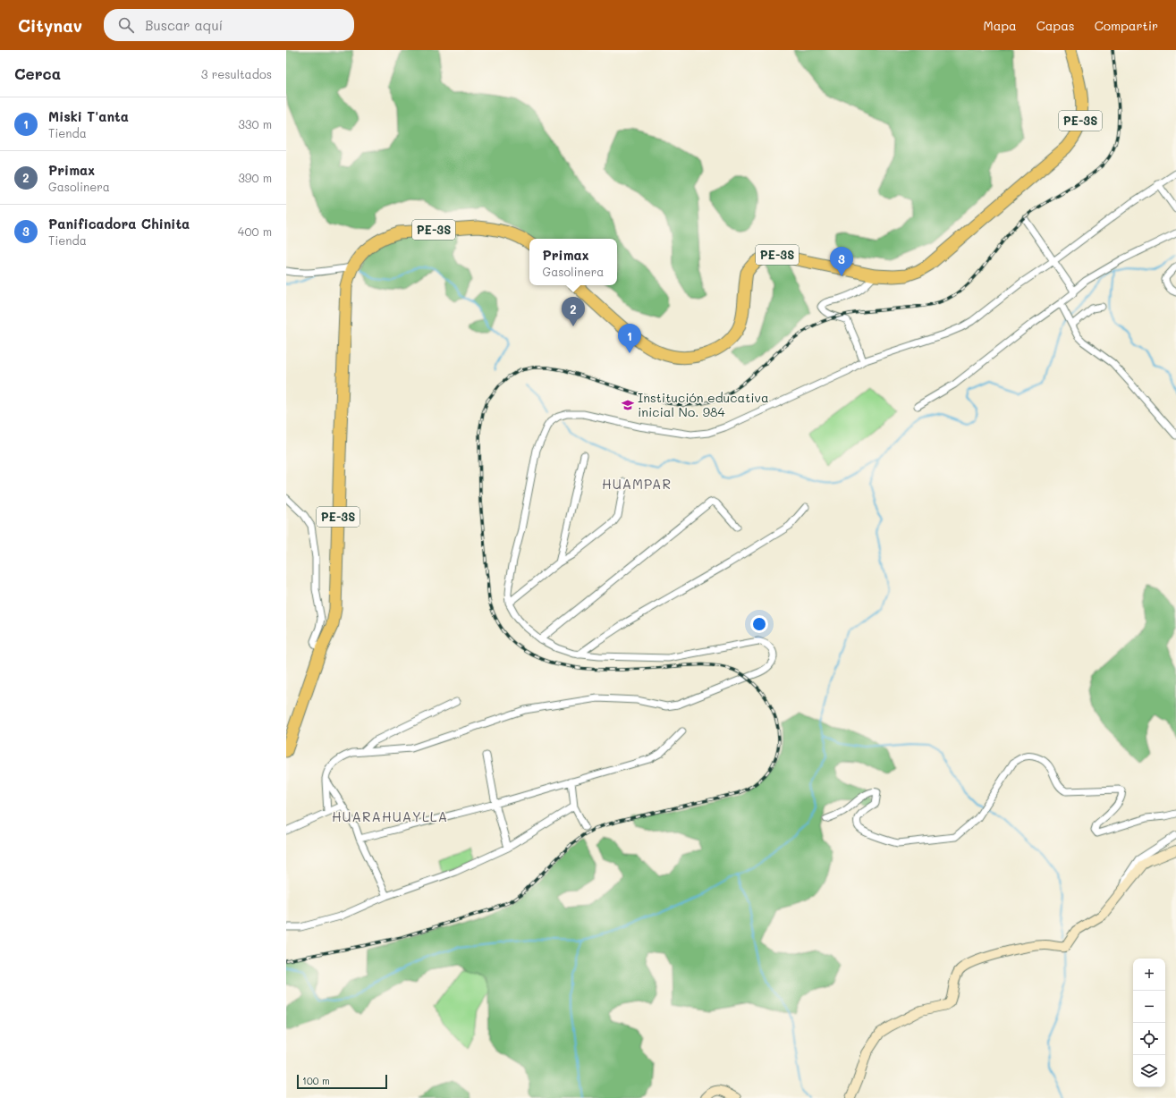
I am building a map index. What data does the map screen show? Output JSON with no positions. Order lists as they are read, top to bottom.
{
  "streets": {
    "highway": ["PE-3S"]
  },
  "districts": ["HUAMPAR", "HUARAHUAYLLA"],
  "places": {
    "school or university": ["Institución educativa inicial No. 984"]
  },
  "scale_bar": "100 m",
  "page": {
    "header": "Citynav",
    "search": "Buscar aquí",
    "nav": ["Mapa", "Capas", "Compartir"],
    "heading": ["Cerca", "3 resultados"],
    "list": [
      {
        "mark": "1",
        "name": "Miski T'anta",
        "note": "Tienda",
        "value": "330 m"
      },
      {
        "mark": "2",
        "name": "Primax",
        "note": "Gasolinera",
        "value": "390 m"
      },
      {
        "mark": "3",
        "name": "Panificadora Chinita",
        "note": "Tienda",
        "value": "400 m"
      }
    ],
    "popup": ["Primax", "Gasolinera"],
    "pins": ["3", "2", "1"],
    "map_buttons": ["+", "−"],
    "scale": "100 m"
  }
}
